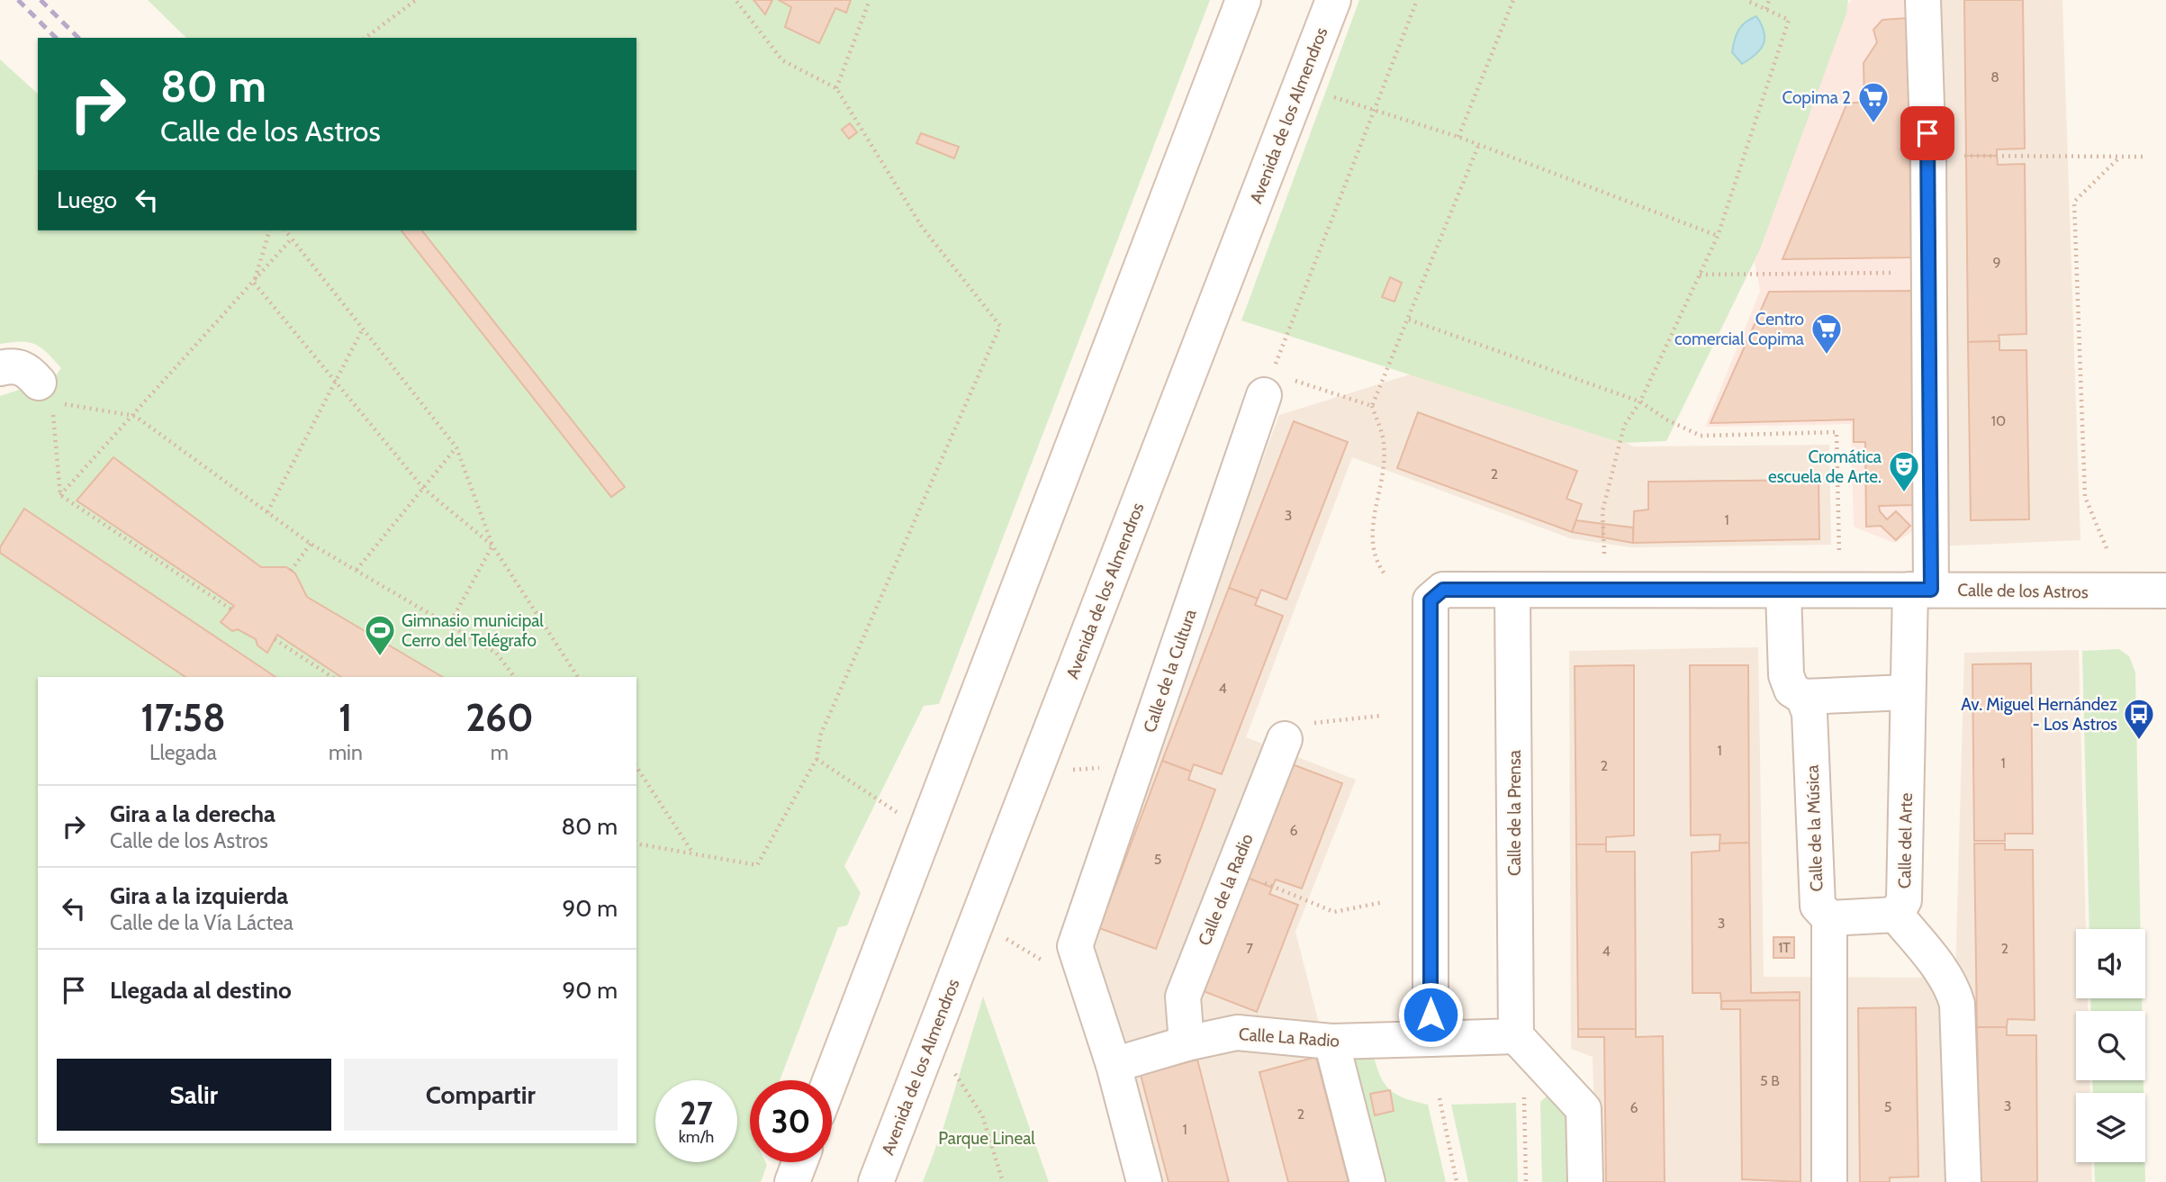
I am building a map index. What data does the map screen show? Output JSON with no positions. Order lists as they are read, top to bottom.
{
  "streets": {
    "street": [
      "Avenida de los Almendros",
      "Calle de los Astros",
      "Calle de la Cultura",
      "Calle de la Prensa",
      "Calle de la Música",
      "Calle del Arte",
      "Calle de la Radio",
      "Calle La Radio"
    ]
  },
  "crossings": [
    ["Calle de los Astros", "Calle de la Prensa"],
    ["Calle de los Astros", "Calle de la Música"],
    ["Calle de los Astros", "Calle del Arte"],
    ["Calle de los Astros", "Calle La Radio"],
    ["Calle de la Radio", "Calle La Radio"]
  ],
  "parks": ["Parque Lineal"],
  "places": {
    "supermarket": ["Copima 2", "Centro comercial Copima"],
    "theatre": ["Cromática escuela de Arte."],
    "sports": ["Gimnasio municipal Cerro del Telégrafo"],
    "bus stop": ["Av. Miguel Hernández - Los Astros"]
  },
  "house_numbers": [
    "8",
    "9",
    "10",
    "2",
    "3",
    "1",
    "4",
    "1",
    "1",
    "2",
    "6",
    "5",
    "3",
    "1T",
    "7",
    "2",
    "4",
    "5 B",
    "3",
    "5",
    "6",
    "2",
    "1"
  ],
  "page": {
    "turn": ["80 m", "Calle de los Astros"],
    "then": "Luego",
    "eta": [
      "17:58",
      "Llegada",
      "1",
      "min",
      "260",
      "m"
    ],
    "list": [
      {
        "name": "Gira a la derecha",
        "note": "Calle de los Astros",
        "value": "80 m"
      },
      {
        "name": "Gira a la izquierda",
        "note": "Calle de la Vía Láctea",
        "value": "90 m"
      },
      {
        "name": "Llegada al destino",
        "value": "90 m"
      }
    ],
    "buttons": ["Salir", "Compartir"],
    "speed": "27 km/h",
    "limit": "30"
  }
}
